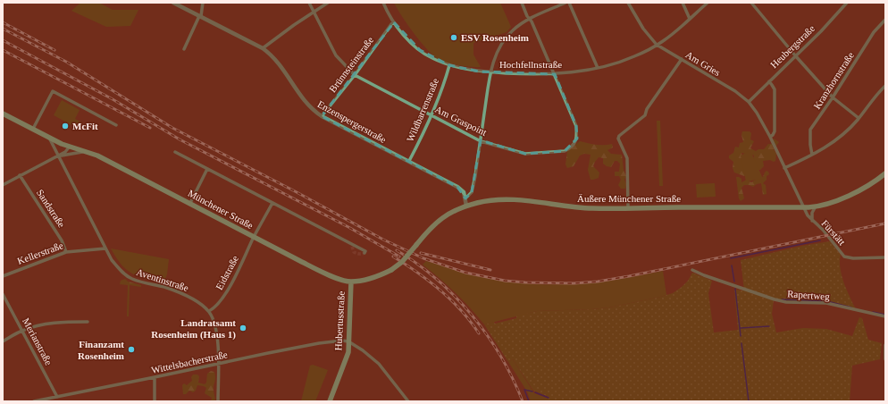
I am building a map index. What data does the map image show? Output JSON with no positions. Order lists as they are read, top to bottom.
{
  "streets": {
    "main road": ["Äußere Münchener Straße", "Münchener Straße", "Hubertusstraße"],
    "street": [
      "Heubergstraße",
      "Am Gries",
      "Brünnsteinstraße",
      "Hochfellnstraße",
      "Kranzhornstraße",
      "Wildbarrenstraße",
      "Am Graspoint",
      "Enzenspergerstraße",
      "Sandstraße",
      "Fürstätt",
      "Kellerstraße",
      "Eidstraße",
      "Aventinstraße",
      "Rapertweg",
      "Merianstraße",
      "Wittelsbacherstraße"
    ]
  },
  "crossings": [
    ["Heubergstraße", "Am Gries"],
    ["Am Gries", "Hochfellnstraße"],
    ["Am Gries", "Äußere Münchener Straße"],
    ["Am Gries", "Fürstätt"],
    ["Brünnsteinstraße", "Hochfellnstraße"],
    ["Brünnsteinstraße", "Am Graspoint"],
    ["Brünnsteinstraße", "Enzenspergerstraße"],
    ["Hochfellnstraße", "Wildbarrenstraße"],
    ["Hochfellnstraße", "Am Graspoint"],
    ["Wildbarrenstraße", "Am Graspoint"],
    ["Wildbarrenstraße", "Enzenspergerstraße"],
    ["Äußere Münchener Straße", "Münchener Straße"],
    ["Äußere Münchener Straße", "Fürstätt"],
    ["Äußere Münchener Straße", "Hubertusstraße"],
    ["Sandstraße", "Münchener Straße"],
    ["Sandstraße", "Kellerstraße"],
    ["Münchener Straße", "Eidstraße"],
    ["Münchener Straße", "Aventinstraße"],
    ["Münchener Straße", "Hubertusstraße"],
    ["Kellerstraße", "Aventinstraße"],
    ["Eidstraße", "Aventinstraße"],
    ["Hubertusstraße", "Wittelsbacherstraße"],
    ["Merianstraße", "Wittelsbacherstraße"]
  ],
  "places": [
    "ESV Rosenheim",
    "McFit",
    "Landratsamt Rosenheim (Haus 1)",
    "Finanzamt Rosenheim"
  ]
}
